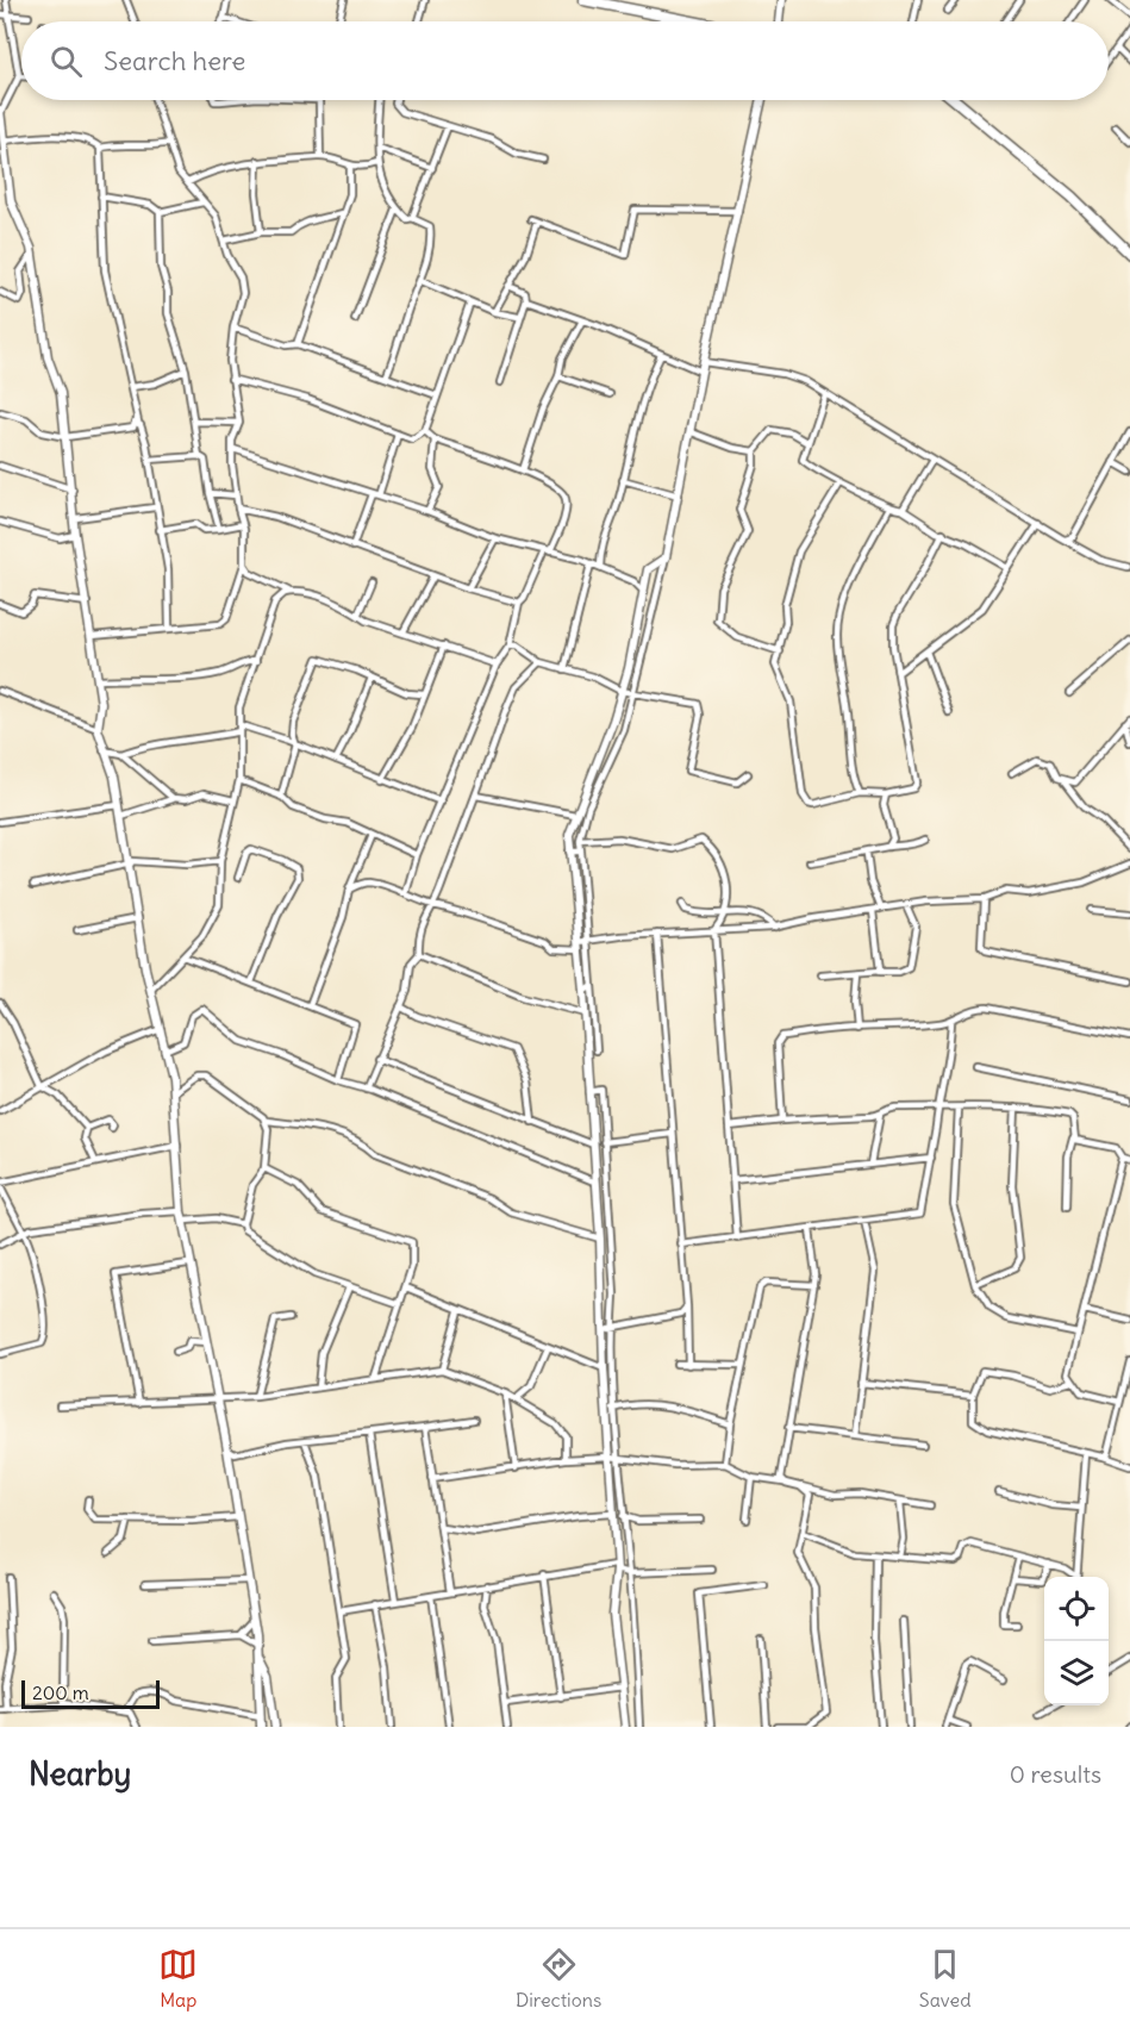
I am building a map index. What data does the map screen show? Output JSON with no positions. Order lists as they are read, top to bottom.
{
  "scale_bar": "200 m",
  "page": {
    "search": "Search here",
    "scale": "200 m",
    "heading": ["Nearby", "0 results"],
    "nav": ["Map", "Directions", "Saved"]
  }
}
